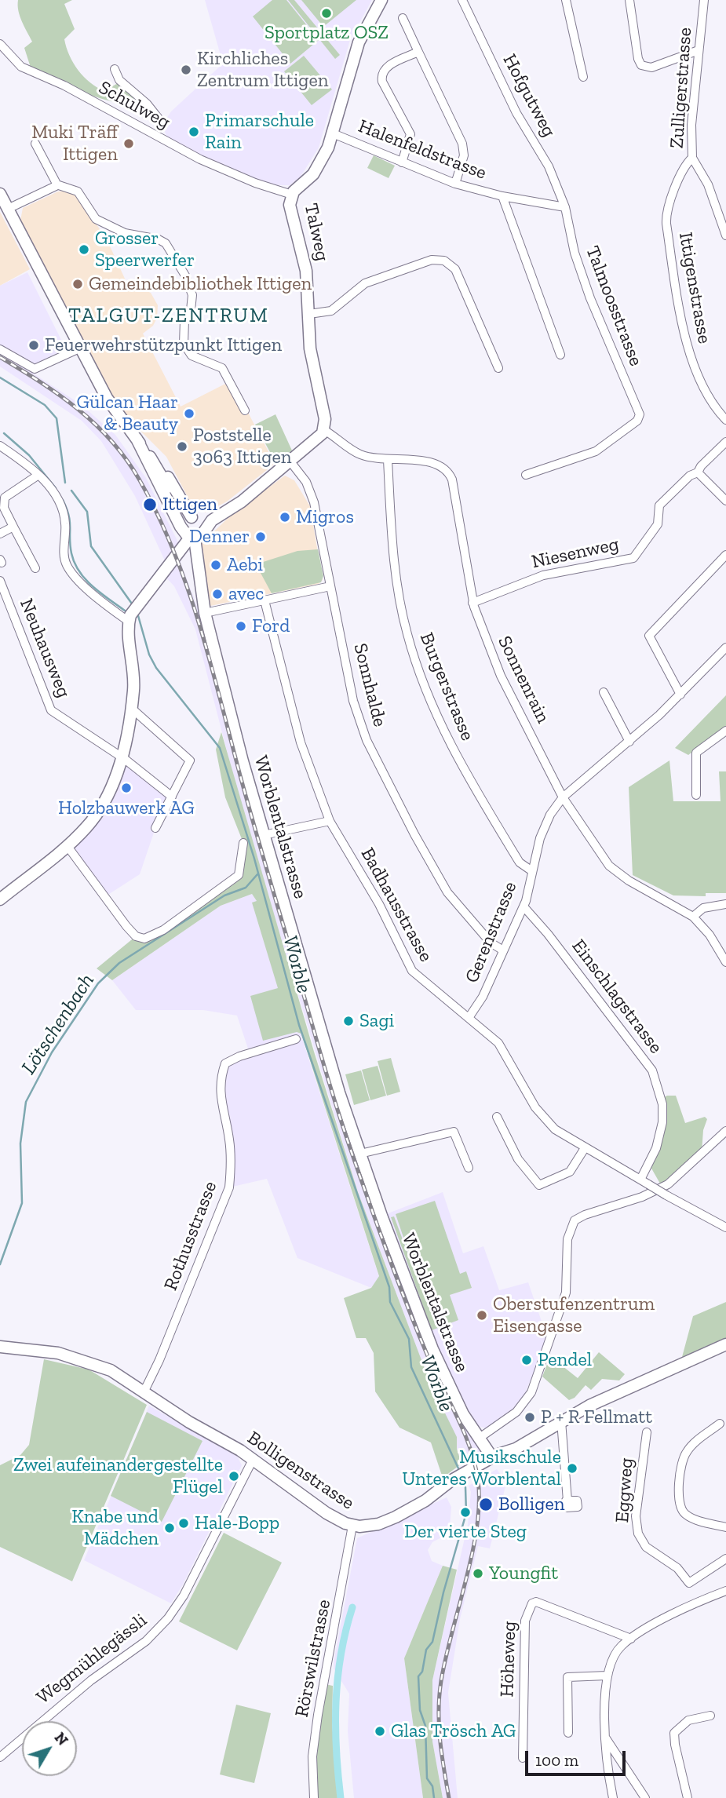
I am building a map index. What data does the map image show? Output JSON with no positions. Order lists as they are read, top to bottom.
{
  "streets": {
    "main road": ["Talweg", "Worblentalstrasse", "Bolligenstrasse"],
    "street": [
      "Zulligerstrasse",
      "Hofgutweg",
      "Schulweg",
      "Halenfeldstrasse",
      "Ittigenstrasse",
      "Talmoosstrasse",
      "Niesenweg",
      "Neuhausweg",
      "Sonnenrain",
      "Sonnhalde",
      "Burgerstrasse",
      "Badhausstrasse",
      "Gerenstrasse",
      "Einschlagstrasse",
      "Rothusstrasse",
      "Eggweg",
      "Rörswilstrasse",
      "Wegmühlegässli",
      "Höheweg"
    ]
  },
  "crossings": [
    ["Zulligerstrasse", "Ittigenstrasse"],
    ["Hofgutweg", "Halenfeldstrasse"],
    ["Hofgutweg", "Talmoosstrasse"],
    ["Schulweg", "Talweg"],
    ["Halenfeldstrasse", "Talweg"],
    ["Halenfeldstrasse", "Talmoosstrasse"],
    ["Talweg", "Sonnenrain"],
    ["Niesenweg", "Sonnenrain"],
    ["Sonnenrain", "Burgerstrasse"],
    ["Sonnenrain", "Gerenstrasse"],
    ["Sonnhalde", "Gerenstrasse"],
    ["Burgerstrasse", "Gerenstrasse"],
    ["Worblentalstrasse", "Bolligenstrasse"],
    ["Badhausstrasse", "Gerenstrasse"],
    ["Badhausstrasse", "Einschlagstrasse"],
    ["Gerenstrasse", "Einschlagstrasse"],
    ["Rothusstrasse", "Bolligenstrasse"],
    ["Bolligenstrasse", "Rörswilstrasse"],
    ["Bolligenstrasse", "Wegmühlegässli"]
  ],
  "districts": ["TALGUT-ZENTRUM"],
  "water": ["Worble", "Lötschenbach"],
  "places": [
    "Sportplatz OSZ",
    "Kirchliches Zentrum Ittigen",
    "Primarschule Rain",
    "Muki Träff Ittigen",
    "Grosser Speerwerfer",
    "Gemeindebibliothek Ittigen",
    "Feuerwehrstützpunkt Ittigen",
    "Gülcan Haar & Beauty",
    "Poststelle 3063 Ittigen",
    "Ittigen",
    "Migros",
    "Denner",
    "Aebi",
    "avec",
    "Ford",
    "Holzbauwerk AG",
    "Sagi",
    "Oberstufenzentrum Eisengasse",
    "Pendel",
    "P + R Fellmatt",
    "Musikschule Unteres Worblental",
    "Zwei aufeinandergestellte Flügel",
    "Bolligen",
    "Der vierte Steg",
    "Hale-Bopp",
    "Knabe und Mädchen",
    "Youngfit",
    "Glas Trösch AG"
  ],
  "scale_bar": "100 m",
  "north": "top right"
}
